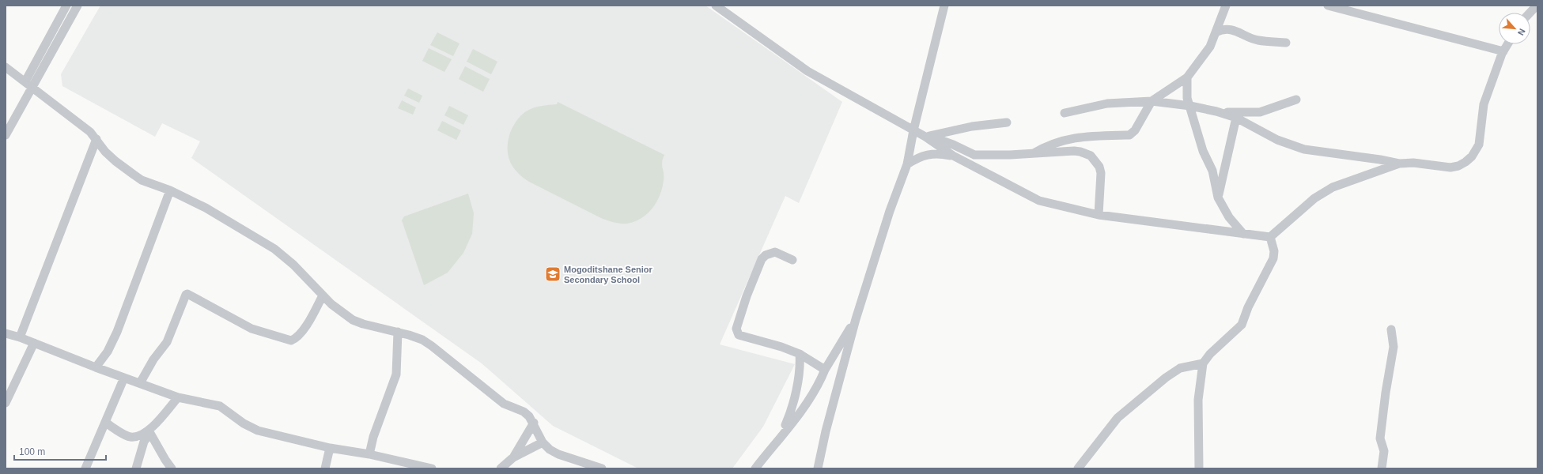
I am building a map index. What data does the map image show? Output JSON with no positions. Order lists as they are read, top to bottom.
{
  "places": {
    "school or university": ["Mogoditshane Senior Secondary School"]
  },
  "scale_bar": "100 m",
  "north": "bottom right"
}
